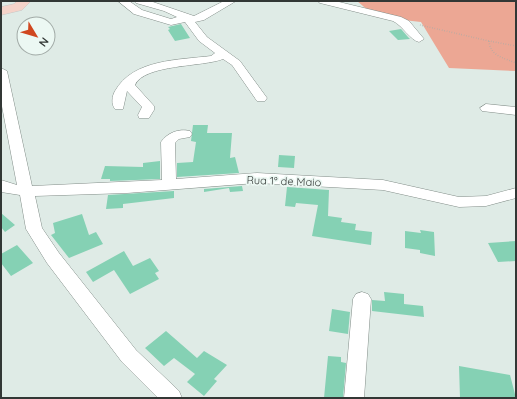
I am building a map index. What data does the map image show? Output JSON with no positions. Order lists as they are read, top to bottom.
{
  "streets": {
    "street": ["Rua 1° de Maio"]
  },
  "north": "bottom right"
}
